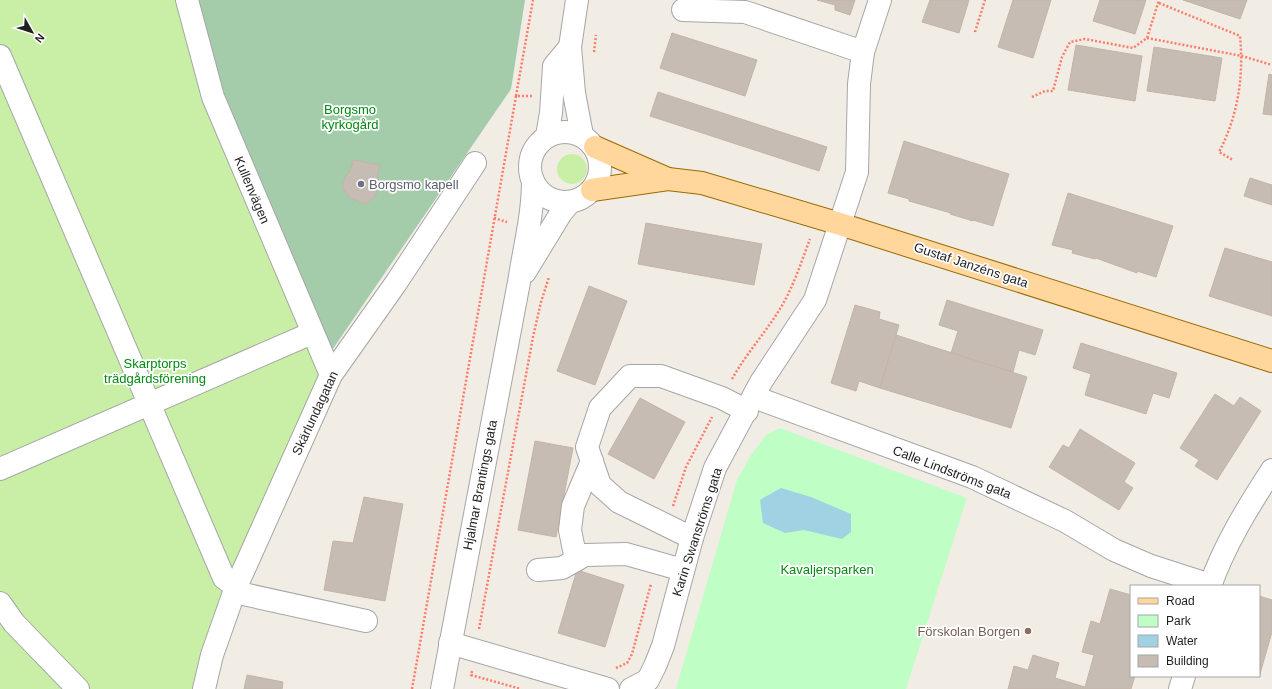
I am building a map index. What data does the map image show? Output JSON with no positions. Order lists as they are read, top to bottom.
{
  "streets": {
    "main road": ["Gustaf Janzéns gata"],
    "street": [
      "Kullenvägen",
      "Skärlundagatan",
      "Calle Lindströms gata",
      "Hjalmar Brantings gata",
      "Karin Swanströms gata"
    ]
  },
  "crossings": [
    ["Kullenvägen", "Skärlundagatan"],
    ["Gustaf Janzéns gata", "Hjalmar Brantings gata"],
    ["Gustaf Janzéns gata", "Karin Swanströms gata"],
    ["Calle Lindströms gata", "Karin Swanströms gata"]
  ],
  "parks": ["Borgsmo kyrkogård", "Skarptorps trädgårdsförening", "Kavaljersparken"],
  "places": ["Borgsmo kapell", "Förskolan Borgen"],
  "legend": [
    "Road",
    "Park",
    "Water",
    "Building"
  ],
  "north": "bottom right"
}
